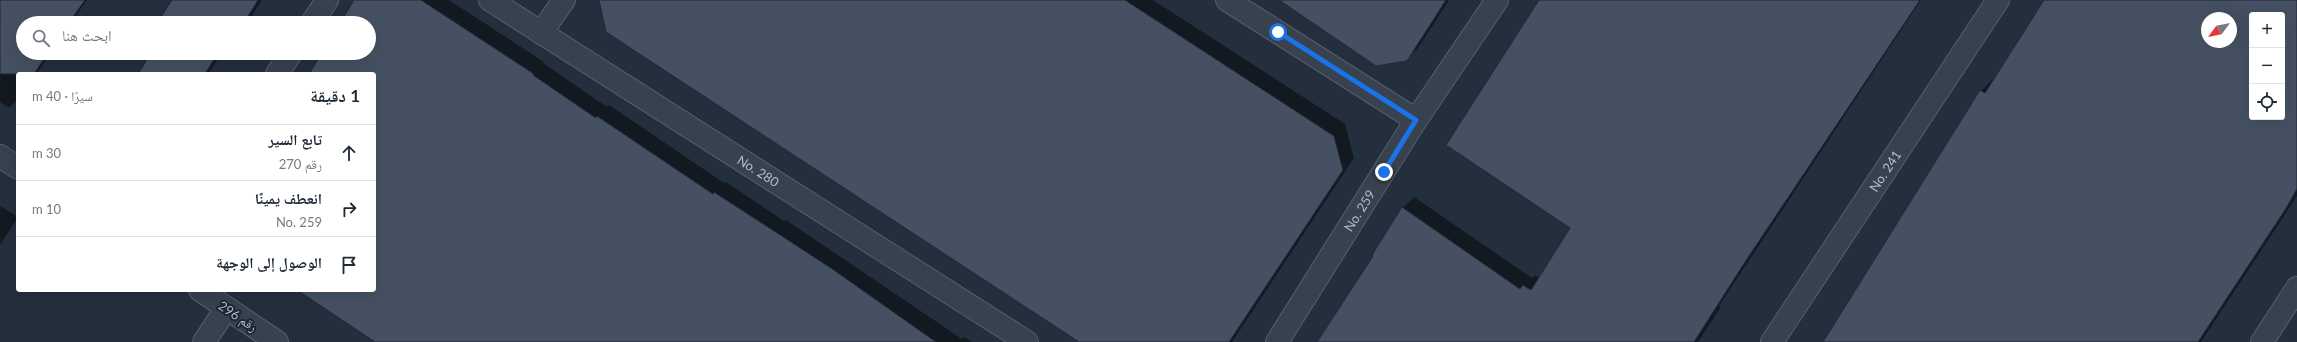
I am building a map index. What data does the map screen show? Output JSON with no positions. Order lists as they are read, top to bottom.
{
  "streets": {
    "street": [
      "No. 280",
      "No. 241",
      "No. 259",
      "رقم 296"
    ]
  },
  "north": "bottom left",
  "page": {
    "map_buttons": ["+", "−"],
    "search": "ابحث هنا",
    "heading": ["1 دقيقة", "سيرًا · 40 m"],
    "list": [
      ["تابع السير", "رقم 270", "30 m"],
      ["انعطف يمينًا", "No. 259", "10 m"],
      "الوصول إلى الوجهة"
    ]
  }
}
